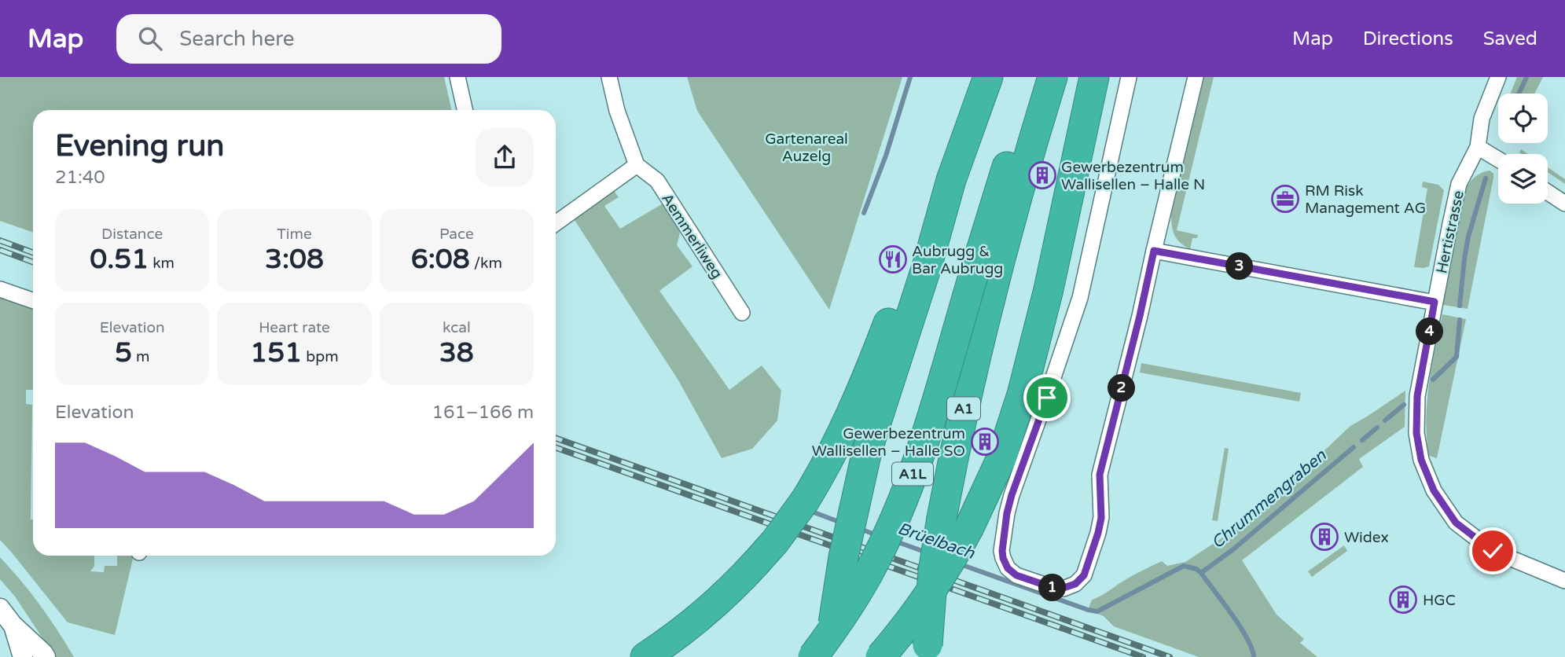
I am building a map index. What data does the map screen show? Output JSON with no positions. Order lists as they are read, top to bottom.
{
  "streets": {
    "highway": ["A1", "A1L"],
    "street": ["Hertistrasse", "Aemmerliweg"]
  },
  "water": ["Chrummengraben", "Brüelbach"],
  "parks": ["Gartenareal Auzelg"],
  "places": {
    "building": [
      "Gewerbezentrum Wallisellen – Halle N",
      "Gewerbezentrum Wallisellen – Halle SO",
      "Widex",
      "HGC"
    ],
    "office": ["RM Risk Management AG"],
    "restaurant": ["Aubrugg & Bar Aubrugg"]
  },
  "page": {
    "header": "Map",
    "search": "Search here",
    "nav": ["Map", "Directions", "Saved"],
    "heading": ["Evening run", "21:40"],
    "stats": [
      ["Distance", "0.51 km"],
      ["Time", "3:08"],
      ["Pace", "6:08 /km"],
      ["Elevation", "5 m"],
      ["Heart rate", "151 bpm"],
      ["kcal", "38"]
    ],
    "pins": [
      "3",
      "4",
      "2",
      "1"
    ],
    "chart": ["Elevation", "161–166 m"]
  }
}
